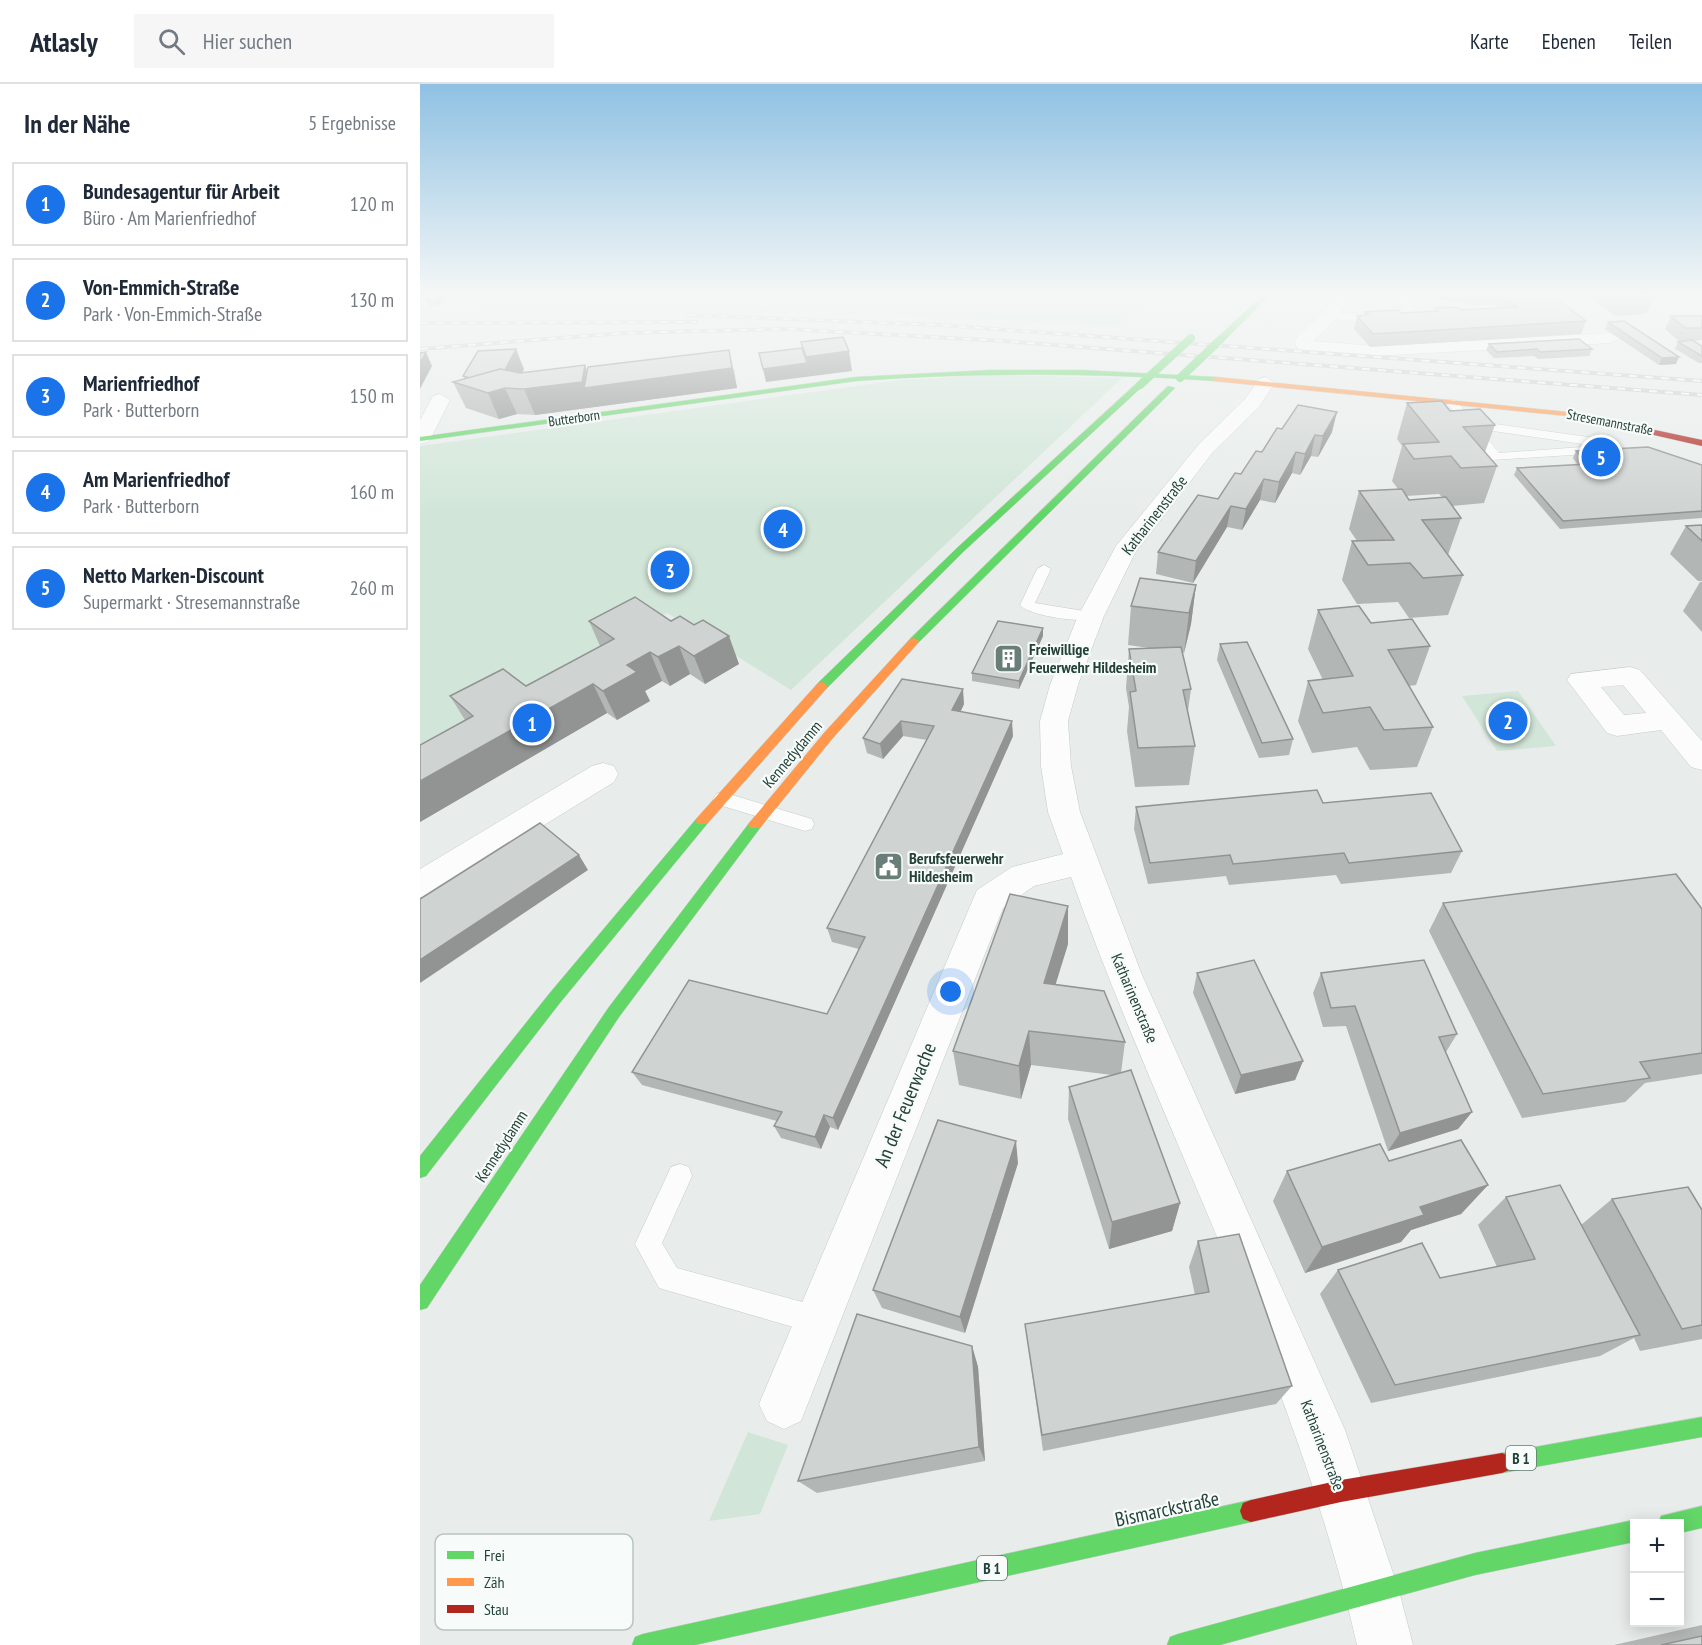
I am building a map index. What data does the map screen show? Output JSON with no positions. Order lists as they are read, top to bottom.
{
  "streets": {
    "main road": [
      "Butterborn",
      "Stresemannstraße",
      "Kennedydamm",
      "B 1",
      "Bismarckstraße"
    ],
    "street": ["Katharinenstraße", "An der Feuerwache"]
  },
  "crossings": [
    ["Butterborn", "Stresemannstraße"],
    ["Butterborn", "Katharinenstraße"],
    ["Stresemannstraße", "Katharinenstraße"],
    ["Katharinenstraße", "An der Feuerwache"],
    ["Katharinenstraße", "Bismarckstraße"]
  ],
  "places": {
    "building": ["Freiwillige Feuerwehr Hildesheim"],
    "public building": ["Berufsfeuerwehr Hildesheim"]
  },
  "legend": ["Frei", "Zäh", "Stau"],
  "page": {
    "header": "Atlasly",
    "search": "Hier suchen",
    "nav": ["Karte", "Ebenen", "Teilen"],
    "heading": ["In der Nähe", "5 Ergebnisse"],
    "list": [
      {
        "mark": "1",
        "name": "Bundesagentur für Arbeit",
        "note": "Büro · Am Marienfriedhof",
        "value": "120 m"
      },
      {
        "mark": "2",
        "name": "Von-Emmich-Straße",
        "note": "Park · Von-Emmich-Straße",
        "value": "130 m"
      },
      {
        "mark": "3",
        "name": "Marienfriedhof",
        "note": "Park · Butterborn",
        "value": "150 m"
      },
      {
        "mark": "4",
        "name": "Am Marienfriedhof",
        "note": "Park · Butterborn",
        "value": "160 m"
      },
      {
        "mark": "5",
        "name": "Netto Marken-Discount",
        "note": "Supermarkt · Stresemannstraße",
        "value": "260 m"
      }
    ],
    "pins": [
      "5",
      "4",
      "3",
      "2",
      "1"
    ],
    "map_buttons": ["+", "−"]
  }
}
